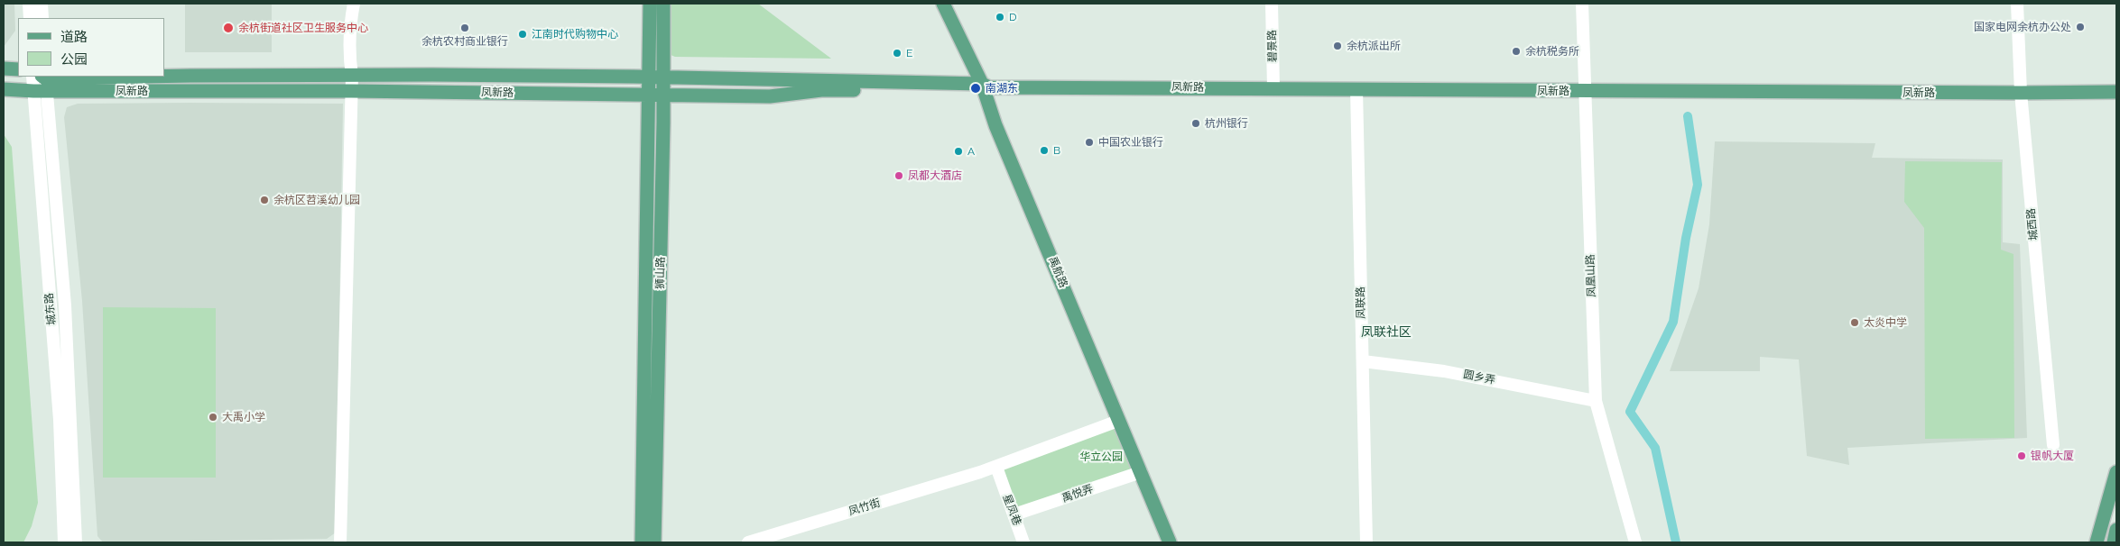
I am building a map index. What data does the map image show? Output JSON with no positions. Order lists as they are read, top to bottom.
{
  "streets": {
    "main road": ["凤新路", "禹航路", "狮山路"],
    "street": [
      "碧景路",
      "城西路",
      "凤凰山路",
      "凤联路",
      "城东路",
      "圆乡弄",
      "禹悦弄",
      "凤竹街",
      "星凤巷"
    ]
  },
  "crossings": [
    ["碧景路", "凤新路"],
    ["凤新路", "城西路"],
    ["凤新路", "禹航路"],
    ["凤新路", "狮山路"],
    ["凤新路", "凤凰山路"],
    ["凤新路", "凤联路"],
    ["凤新路", "城东路"],
    ["禹航路", "禹悦弄"],
    ["禹航路", "凤竹街"],
    ["凤凰山路", "圆乡弄"],
    ["凤联路", "圆乡弄"],
    ["禹悦弄", "星凤巷"],
    ["凤竹街", "星凤巷"]
  ],
  "districts": ["凤联社区"],
  "parks": ["华立公园"],
  "places": [
    "D",
    "国家电网余杭办公处",
    "余杭街道社区卫生服务中心",
    "余杭农村商业银行",
    "江南时代购物中心",
    "余杭派出所",
    "余杭税务所",
    "E",
    "南湖东",
    "杭州银行",
    "中国农业银行",
    "B",
    "A",
    "凤都大酒店",
    "余杭区苕溪幼儿园",
    "太炎中学",
    "大禹小学",
    "银帆大厦"
  ],
  "legend": ["道路", "公园"]
}
